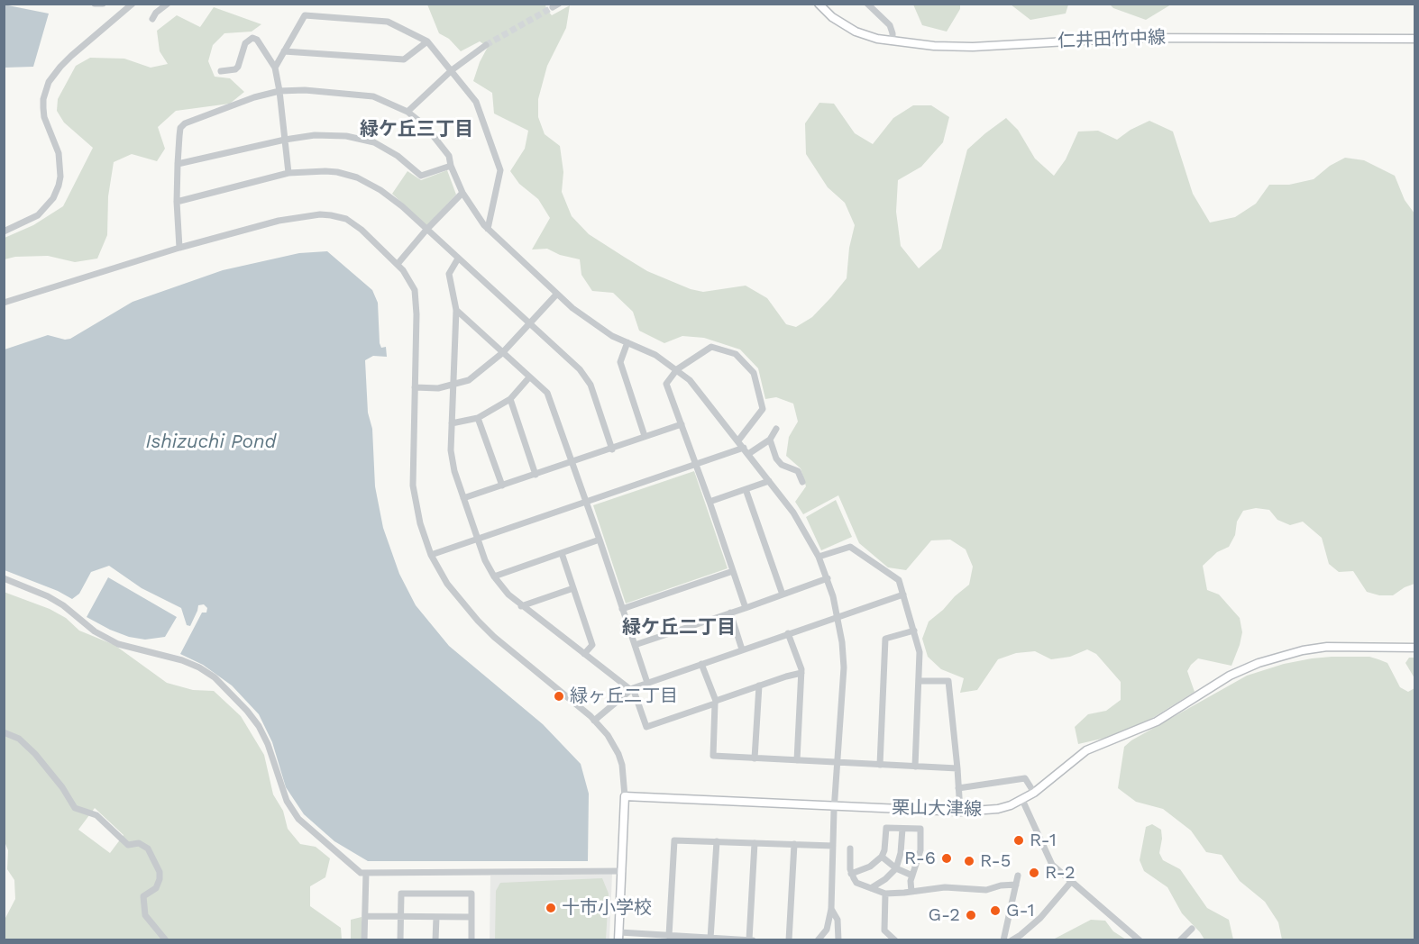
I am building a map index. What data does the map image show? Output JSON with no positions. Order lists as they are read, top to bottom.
{
  "streets": {
    "main road": ["仁井田竹中線", "栗山大津線"]
  },
  "districts": ["緑ケ丘三丁目", "緑ケ丘二丁目"],
  "water": ["Ishizuchi Pond"],
  "places": [
    "緑ヶ丘二丁目",
    "R-1",
    "R-6",
    "R-5",
    "R-2",
    "十市小学校",
    "G-1",
    "G-2"
  ]
}
